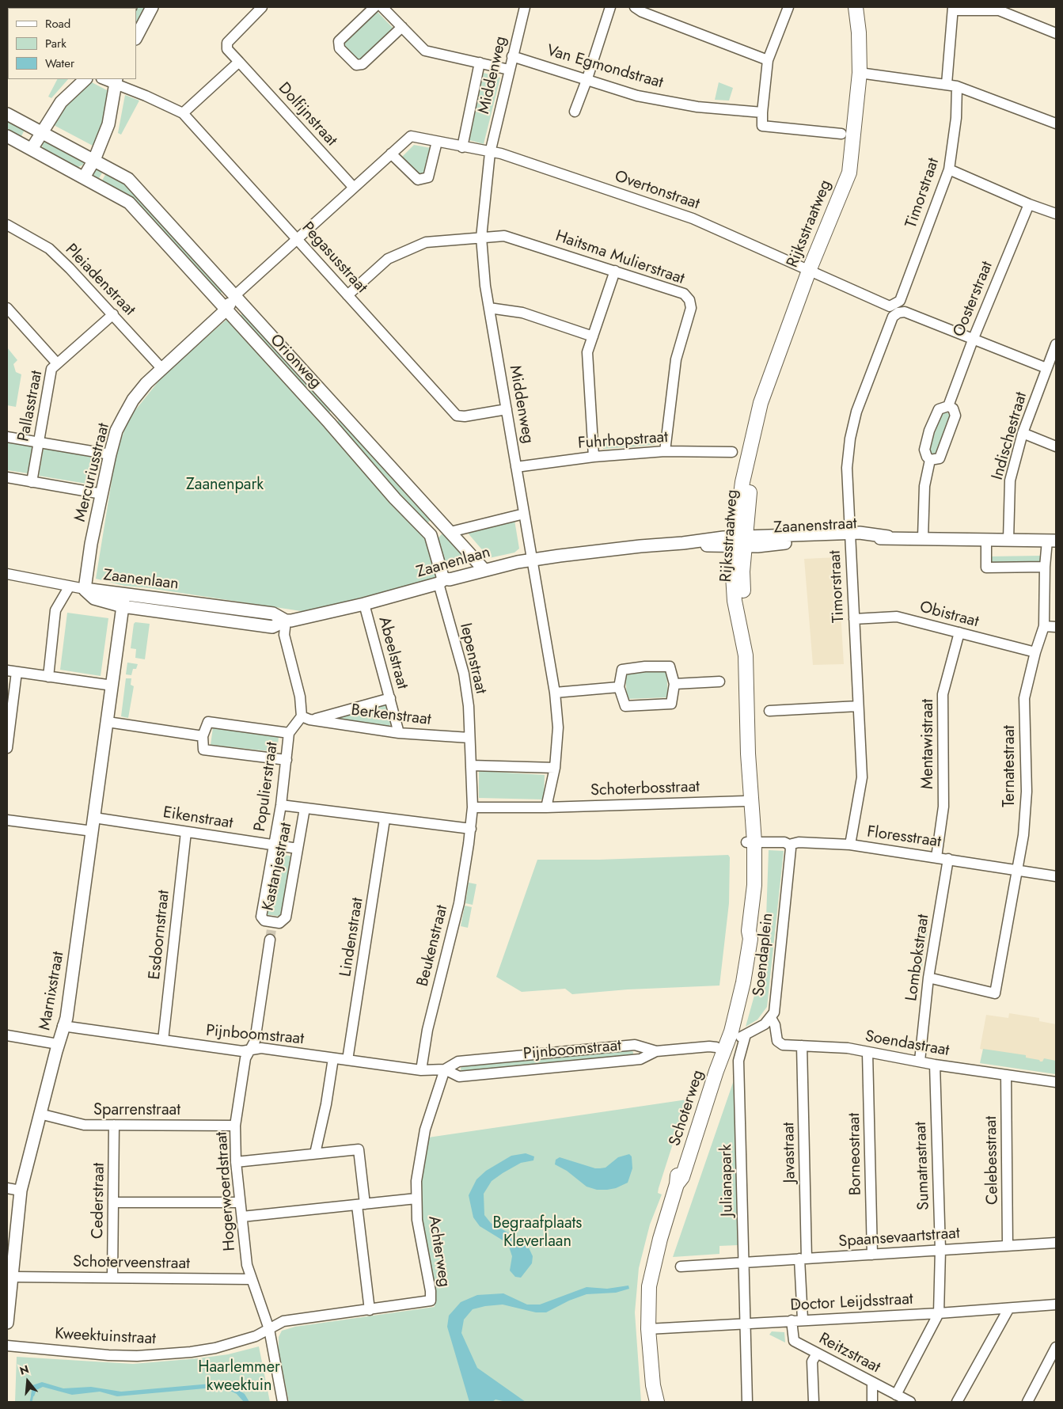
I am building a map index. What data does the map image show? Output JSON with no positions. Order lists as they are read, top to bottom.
{
  "streets": {
    "main road": ["Rijksstraatweg", "Soendaplein", "Schoterweg"],
    "street": [
      "Van Egmondstraat",
      "Middenweg",
      "Dolfijnstraat",
      "Overtonstraat",
      "Timorstraat",
      "Pegasusstraat",
      "Haitsma Mulierstraat",
      "Pleiadenstraat",
      "Oosterstraat",
      "Orionweg",
      "Pallasstraat",
      "Indischestraat",
      "Fuhrhopstraat",
      "Mercuriusstraat",
      "Zaanenstraat",
      "Zaanenlaan",
      "Obistraat",
      "Abeelstraat",
      "Iepenstraat",
      "Berkenstraat",
      "Mentawistraat",
      "Ternatestraat",
      "Populierstraat",
      "Schoterbosstraat",
      "Eikenstraat",
      "Floresstraat",
      "Kastanjestraat",
      "Esdoornstraat",
      "Lindenstraat",
      "Beukenstraat",
      "Lombokstraat",
      "Marnixstraat",
      "Pijnboomstraat",
      "Soendastraat",
      "Sparrenstraat",
      "Javastraat",
      "Borneostraat",
      "Celebesstraat",
      "Sumatrastraat",
      "Julianapark",
      "Hogerwoerdstraat",
      "Cederstraat",
      "Spaansevaartstraat",
      "Achterweg",
      "Schoterveenstraat",
      "Doctor Leijdsstraat",
      "Kweektuinstraat",
      "Reitzstraat"
    ]
  },
  "crossings": [
    ["Van Egmondstraat", "Middenweg"],
    ["Middenweg", "Overtonstraat"],
    ["Middenweg", "Pegasusstraat"],
    ["Middenweg", "Haitsma Mulierstraat"],
    ["Middenweg", "Fuhrhopstraat"],
    ["Middenweg", "Zaanenlaan"],
    ["Middenweg", "Schoterbosstraat"],
    ["Overtonstraat", "Timorstraat"],
    ["Overtonstraat", "Rijksstraatweg"],
    ["Overtonstraat", "Oosterstraat"],
    ["Overtonstraat", "Indischestraat"],
    ["Timorstraat", "Zaanenstraat"],
    ["Timorstraat", "Obistraat"],
    ["Timorstraat", "Floresstraat"],
    ["Rijksstraatweg", "Zaanenstraat"],
    ["Rijksstraatweg", "Zaanenlaan"],
    ["Rijksstraatweg", "Schoterbosstraat"],
    ["Rijksstraatweg", "Soendaplein"],
    ["Pegasusstraat", "Haitsma Mulierstraat"],
    ["Haitsma Mulierstraat", "Fuhrhopstraat"],
    ["Pleiadenstraat", "Pallasstraat"],
    ["Pleiadenstraat", "Mercuriusstraat"],
    ["Oosterstraat", "Zaanenstraat"],
    ["Orionweg", "Mercuriusstraat"],
    ["Orionweg", "Zaanenlaan"],
    ["Orionweg", "Iepenstraat"],
    ["Indischestraat", "Zaanenstraat"],
    ["Mercuriusstraat", "Zaanenlaan"],
    ["Zaanenstraat", "Zaanenlaan"],
    ["Zaanenstraat", "Ternatestraat"],
    ["Zaanenlaan", "Abeelstraat"],
    ["Zaanenlaan", "Iepenstraat"],
    ["Zaanenlaan", "Marnixstraat"],
    ["Obistraat", "Mentawistraat"],
    ["Obistraat", "Ternatestraat"],
    ["Abeelstraat", "Berkenstraat"],
    ["Iepenstraat", "Berkenstraat"],
    ["Iepenstraat", "Schoterbosstraat"],
    ["Iepenstraat", "Beukenstraat"],
    ["Berkenstraat", "Populierstraat"],
    ["Mentawistraat", "Floresstraat"],
    ["Ternatestraat", "Floresstraat"],
    ["Ternatestraat", "Lombokstraat"],
    ["Populierstraat", "Eikenstraat"],
    ["Populierstraat", "Kastanjestraat"],
    ["Schoterbosstraat", "Beukenstraat"],
    ["Schoterbosstraat", "Soendaplein"],
    ["Eikenstraat", "Kastanjestraat"],
    ["Eikenstraat", "Esdoornstraat"],
    ["Eikenstraat", "Marnixstraat"],
    ["Floresstraat", "Soendaplein"],
    ["Floresstraat", "Lombokstraat"],
    ["Esdoornstraat", "Pijnboomstraat"],
    ["Lindenstraat", "Pijnboomstraat"],
    ["Beukenstraat", "Pijnboomstraat"],
    ["Soendaplein", "Pijnboomstraat"],
    ["Soendaplein", "Soendastraat"],
    ["Soendaplein", "Schoterweg"],
    ["Soendaplein", "Julianapark"],
    ["Lombokstraat", "Soendastraat"],
    ["Marnixstraat", "Pijnboomstraat"],
    ["Marnixstraat", "Sparrenstraat"],
    ["Marnixstraat", "Schoterveenstraat"],
    ["Pijnboomstraat", "Schoterweg"],
    ["Pijnboomstraat", "Hogerwoerdstraat"],
    ["Pijnboomstraat", "Achterweg"],
    ["Soendastraat", "Javastraat"],
    ["Soendastraat", "Borneostraat"],
    ["Soendastraat", "Celebesstraat"],
    ["Soendastraat", "Sumatrastraat"],
    ["Schoterweg", "Doctor Leijdsstraat"],
    ["Sparrenstraat", "Hogerwoerdstraat"],
    ["Sparrenstraat", "Cederstraat"],
    ["Javastraat", "Spaansevaartstraat"],
    ["Javastraat", "Doctor Leijdsstraat"],
    ["Borneostraat", "Spaansevaartstraat"],
    ["Celebesstraat", "Spaansevaartstraat"],
    ["Sumatrastraat", "Spaansevaartstraat"],
    ["Sumatrastraat", "Doctor Leijdsstraat"],
    ["Julianapark", "Spaansevaartstraat"],
    ["Julianapark", "Doctor Leijdsstraat"],
    ["Hogerwoerdstraat", "Achterweg"],
    ["Hogerwoerdstraat", "Schoterveenstraat"],
    ["Hogerwoerdstraat", "Kweektuinstraat"],
    ["Cederstraat", "Schoterveenstraat"],
    ["Achterweg", "Kweektuinstraat"],
    ["Doctor Leijdsstraat", "Reitzstraat"]
  ],
  "parks": ["Zaanenpark", "Begraafplaats Kleverlaan", "Haarlemmer kweektuin"],
  "legend": ["Road", "Park", "Water"],
  "north": "top"
}
